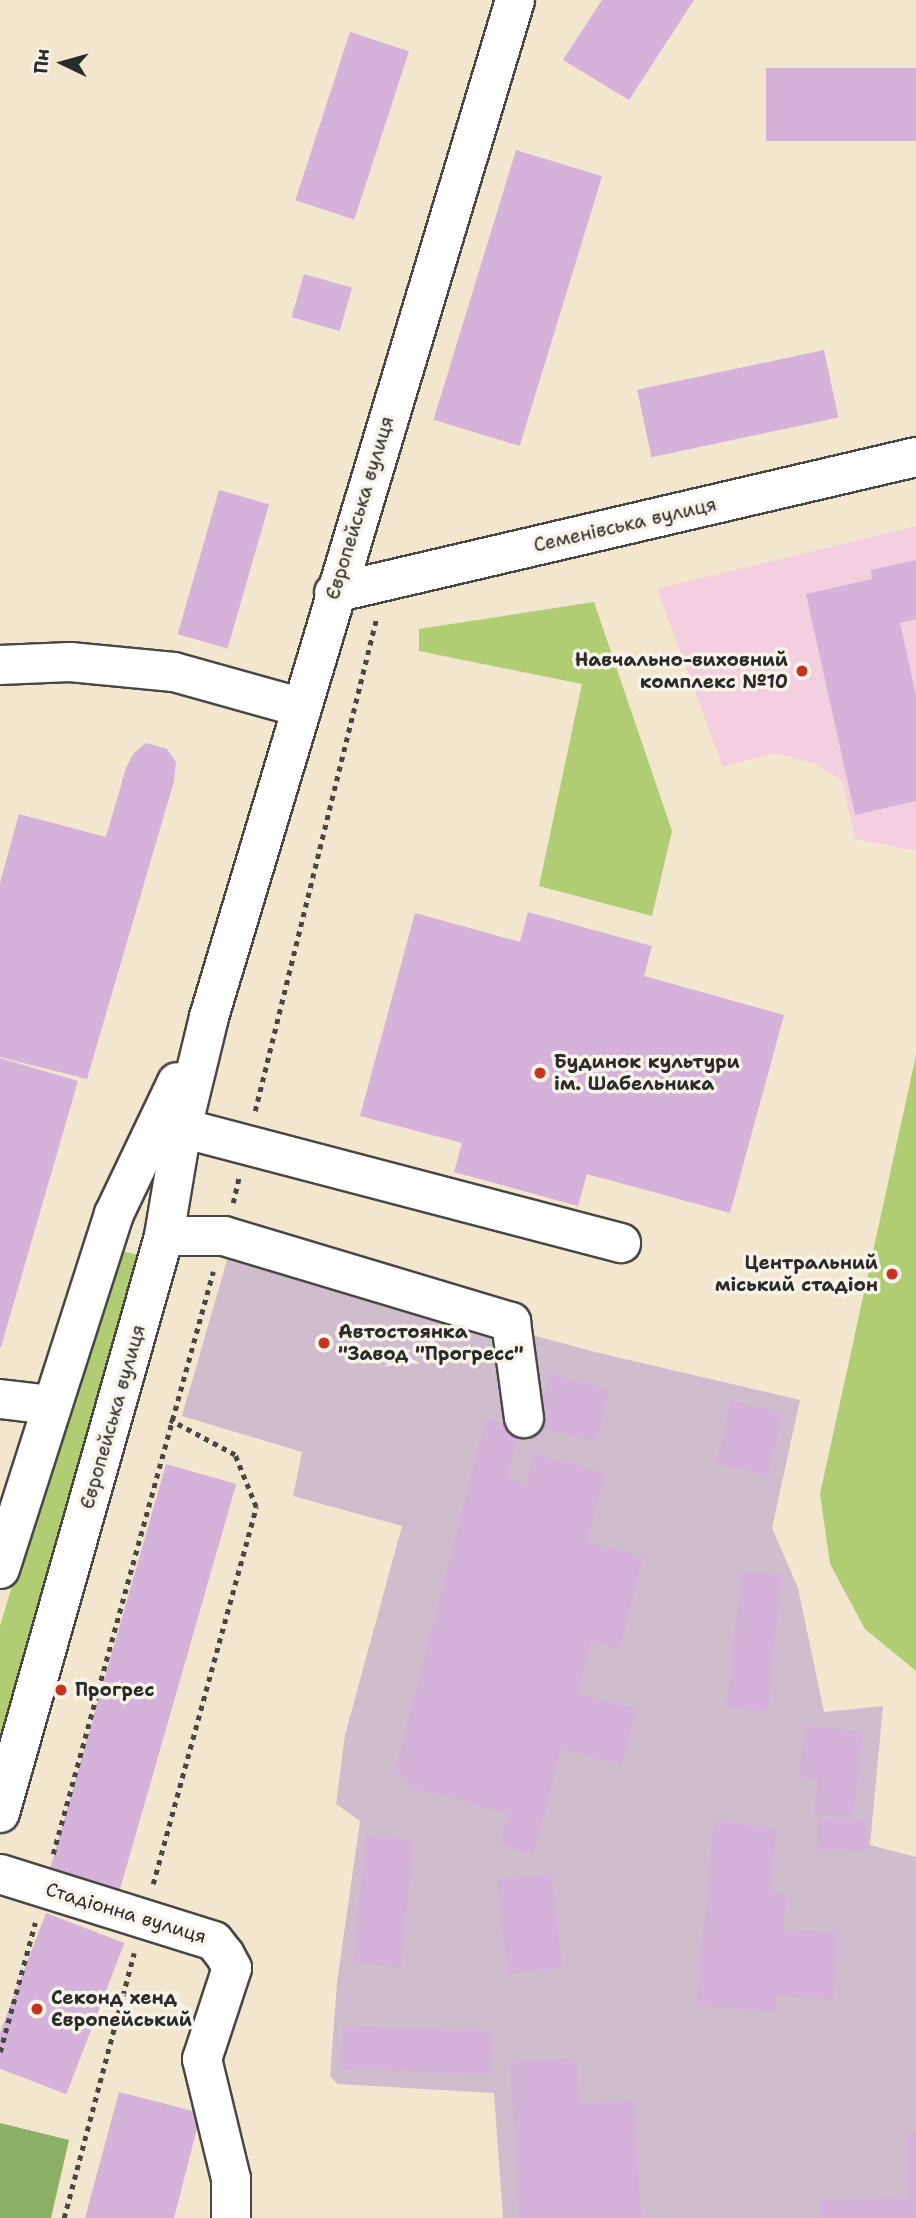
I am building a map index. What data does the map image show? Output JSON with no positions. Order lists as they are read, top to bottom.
{
  "streets": {
    "street": ["Європейська вулиця", "Семенівська вулиця", "Стадіонна вулиця"]
  },
  "crossings": [
    ["Європейська вулиця", "Семенівська вулиця"]
  ],
  "places": [
    "Навчально-виховний комплекс №10",
    "Будинок культури ім. Шабельника",
    "Центральний міський стадіон",
    "Автостоянка \"Завод \"Прогресс\"",
    "Прогрес",
    "Секонд хенд Європейський"
  ],
  "north": "left"
}
